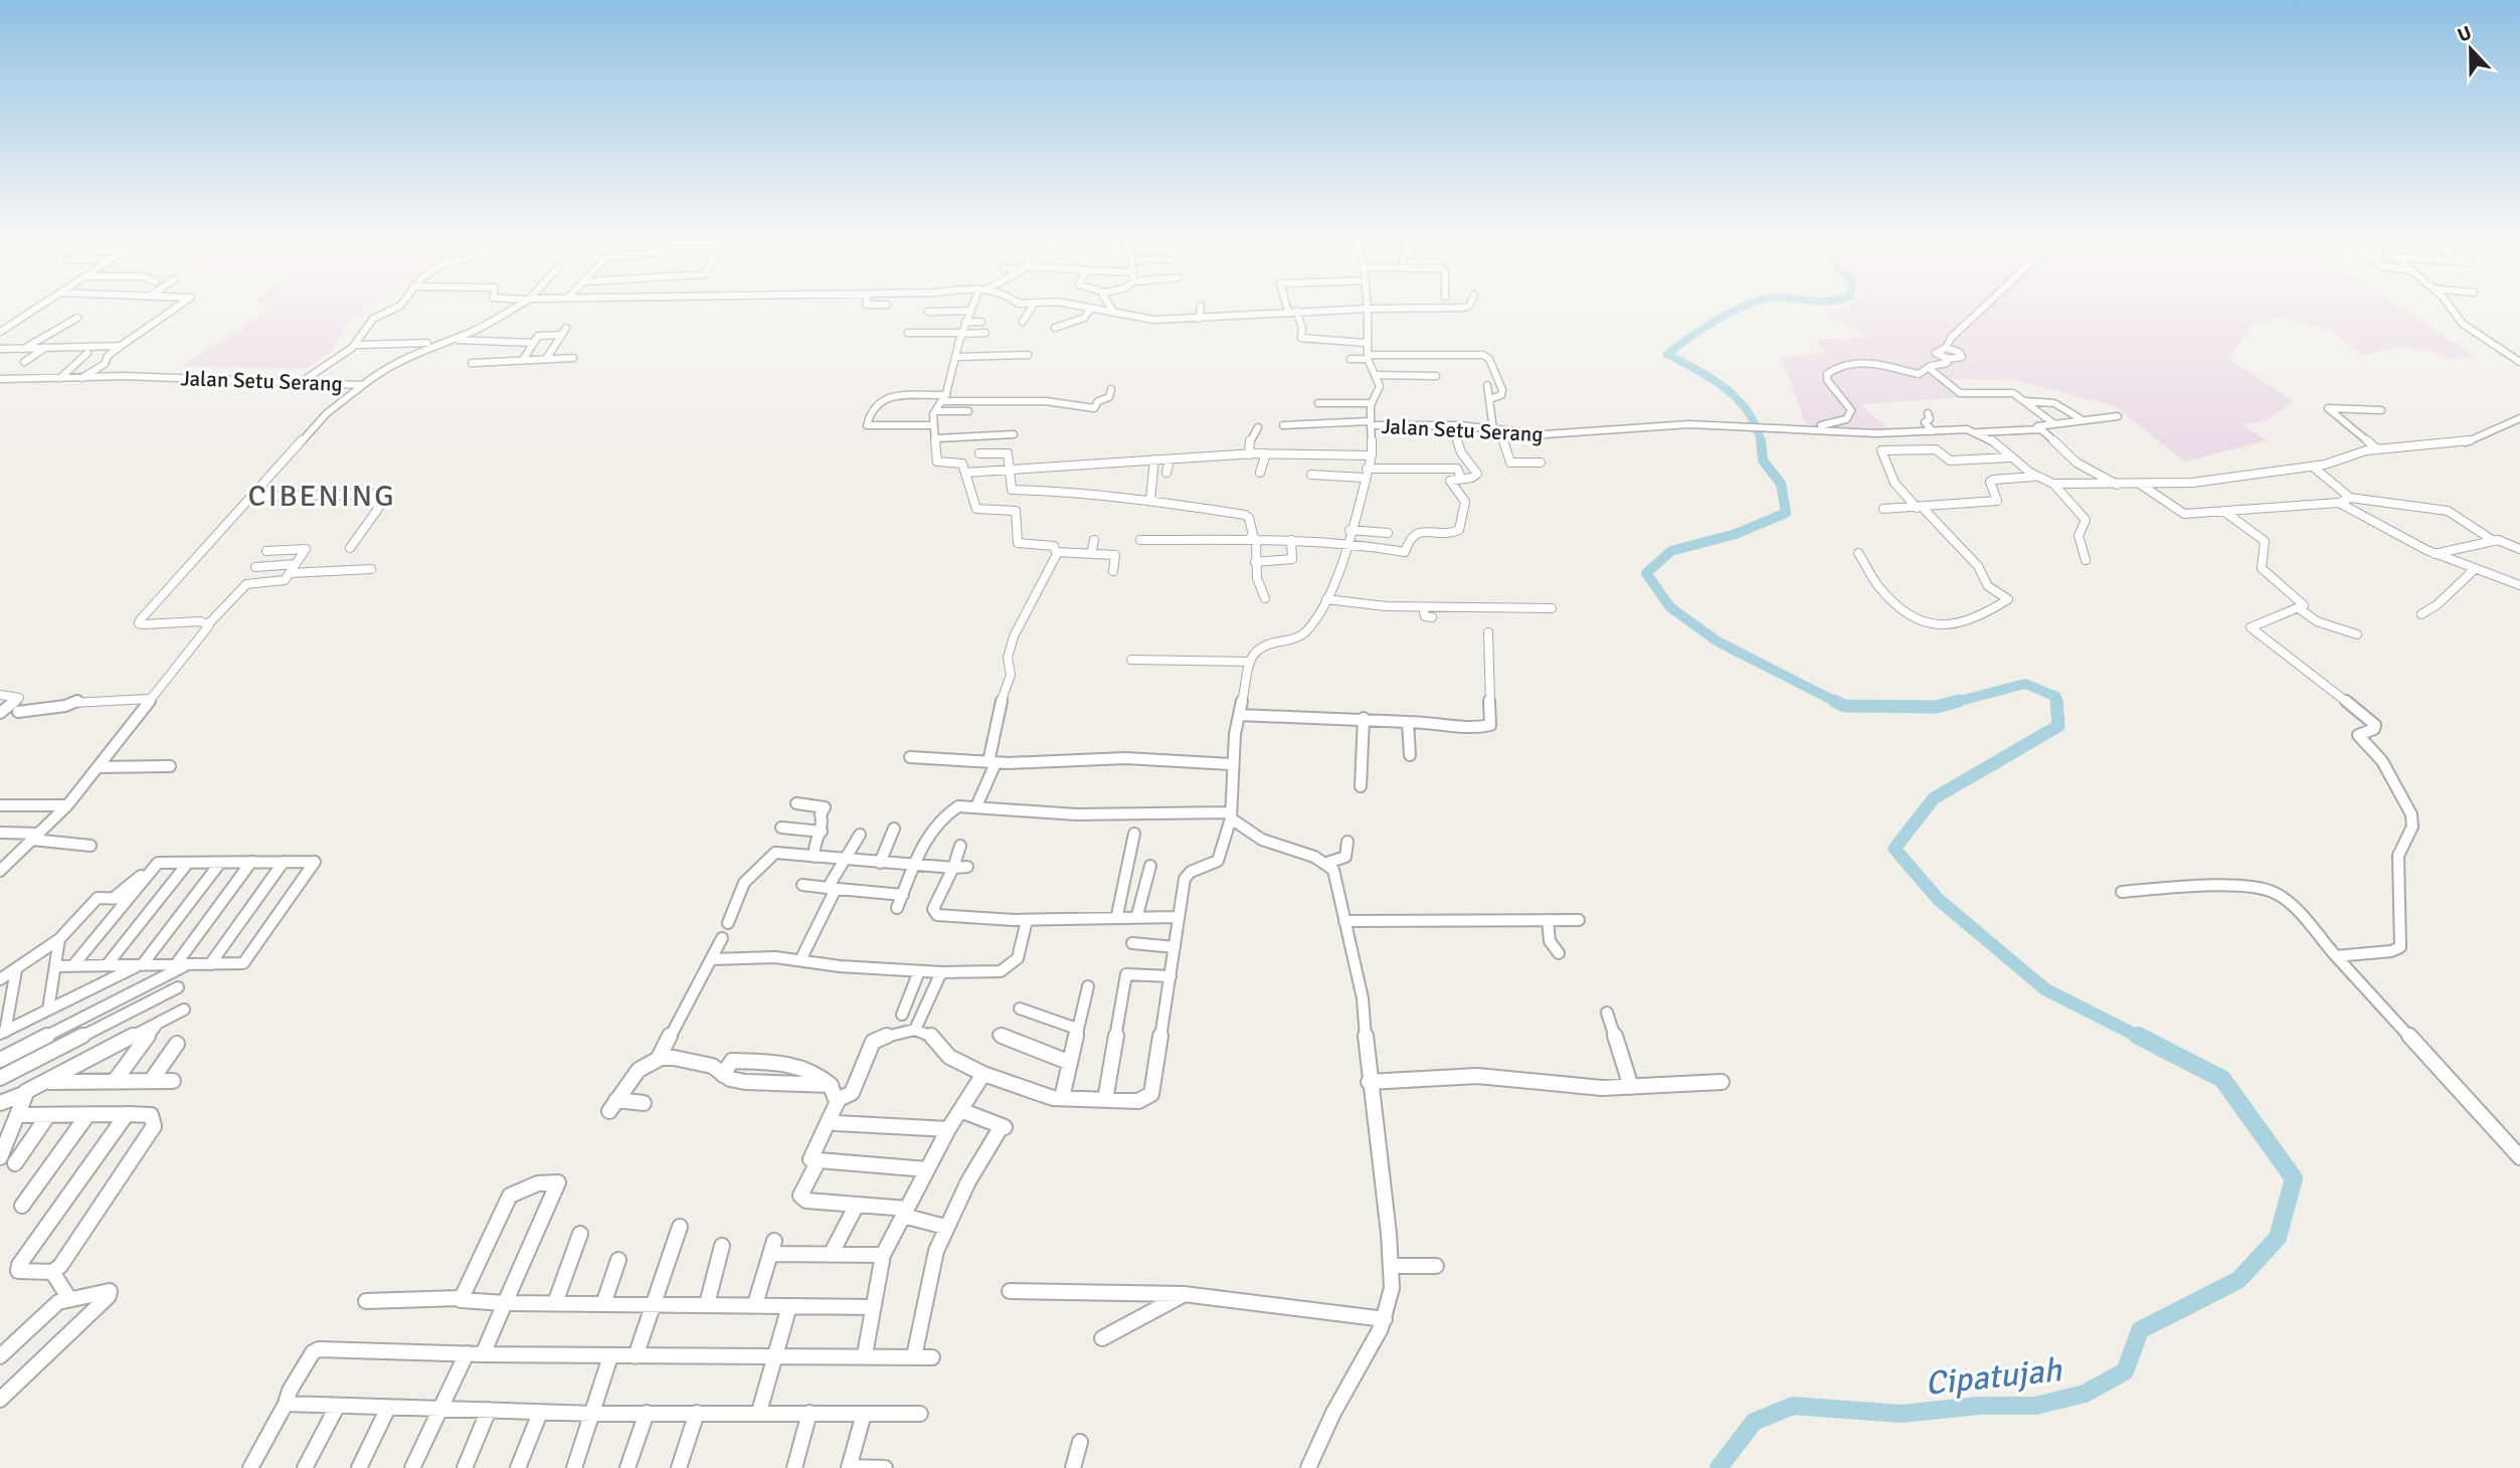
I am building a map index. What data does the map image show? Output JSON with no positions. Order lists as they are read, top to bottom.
{
  "streets": {
    "street": ["Jalan Setu Serang"]
  },
  "districts": ["CIBENING"],
  "water": ["Cipatujah"],
  "north": "top"
}
